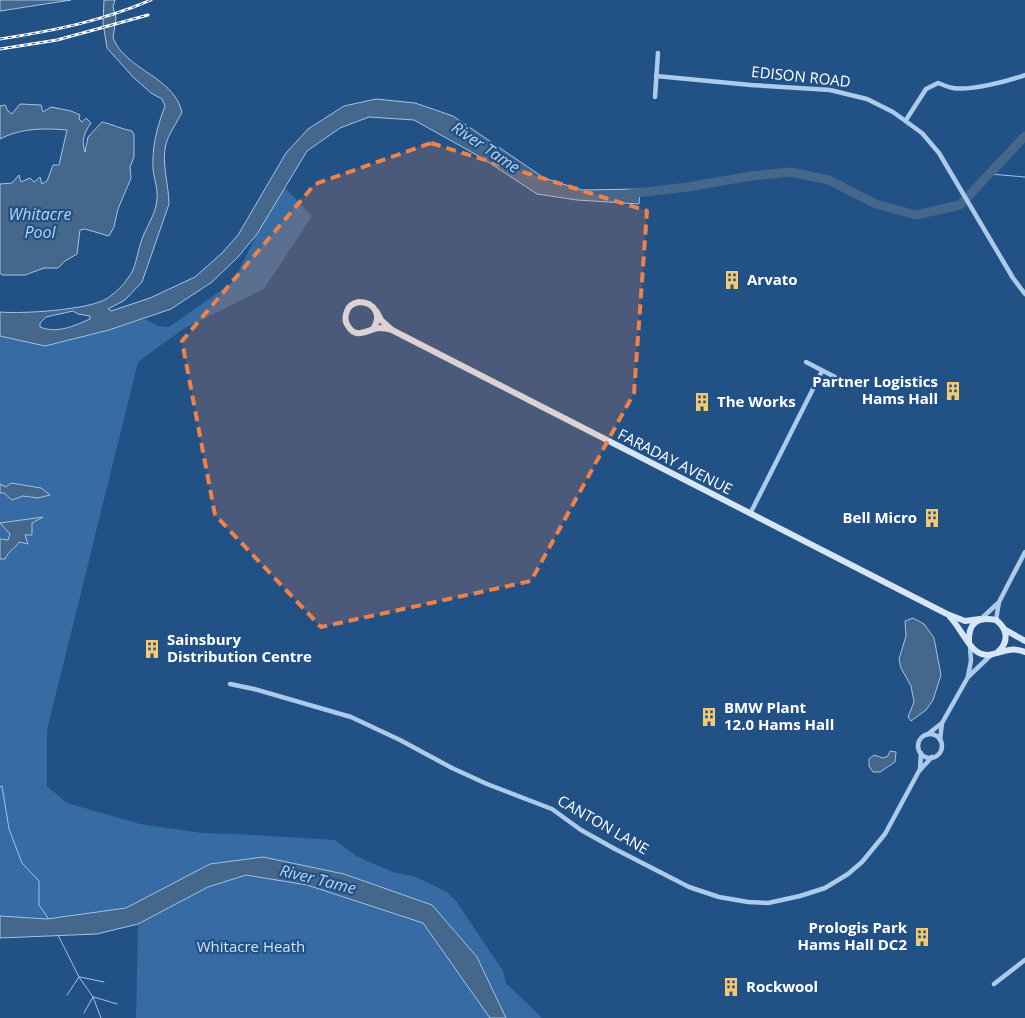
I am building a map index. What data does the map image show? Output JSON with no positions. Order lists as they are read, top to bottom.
{
  "streets": {
    "street": ["EDISON ROAD", "FARADAY AVENUE", "CANTON LANE"]
  },
  "water": ["River Tame", "Whitacre Pool"],
  "parks": ["Whitacre Heath"],
  "places": {
    "building": [
      "Arvato",
      "Partner Logistics Hams Hall",
      "The Works",
      "Bell Micro",
      "Sainsbury Distribution Centre",
      "BMW Plant 12.0 Hams Hall",
      "Prologis Park Hams Hall DC2",
      "Rockwool"
    ]
  }
}
